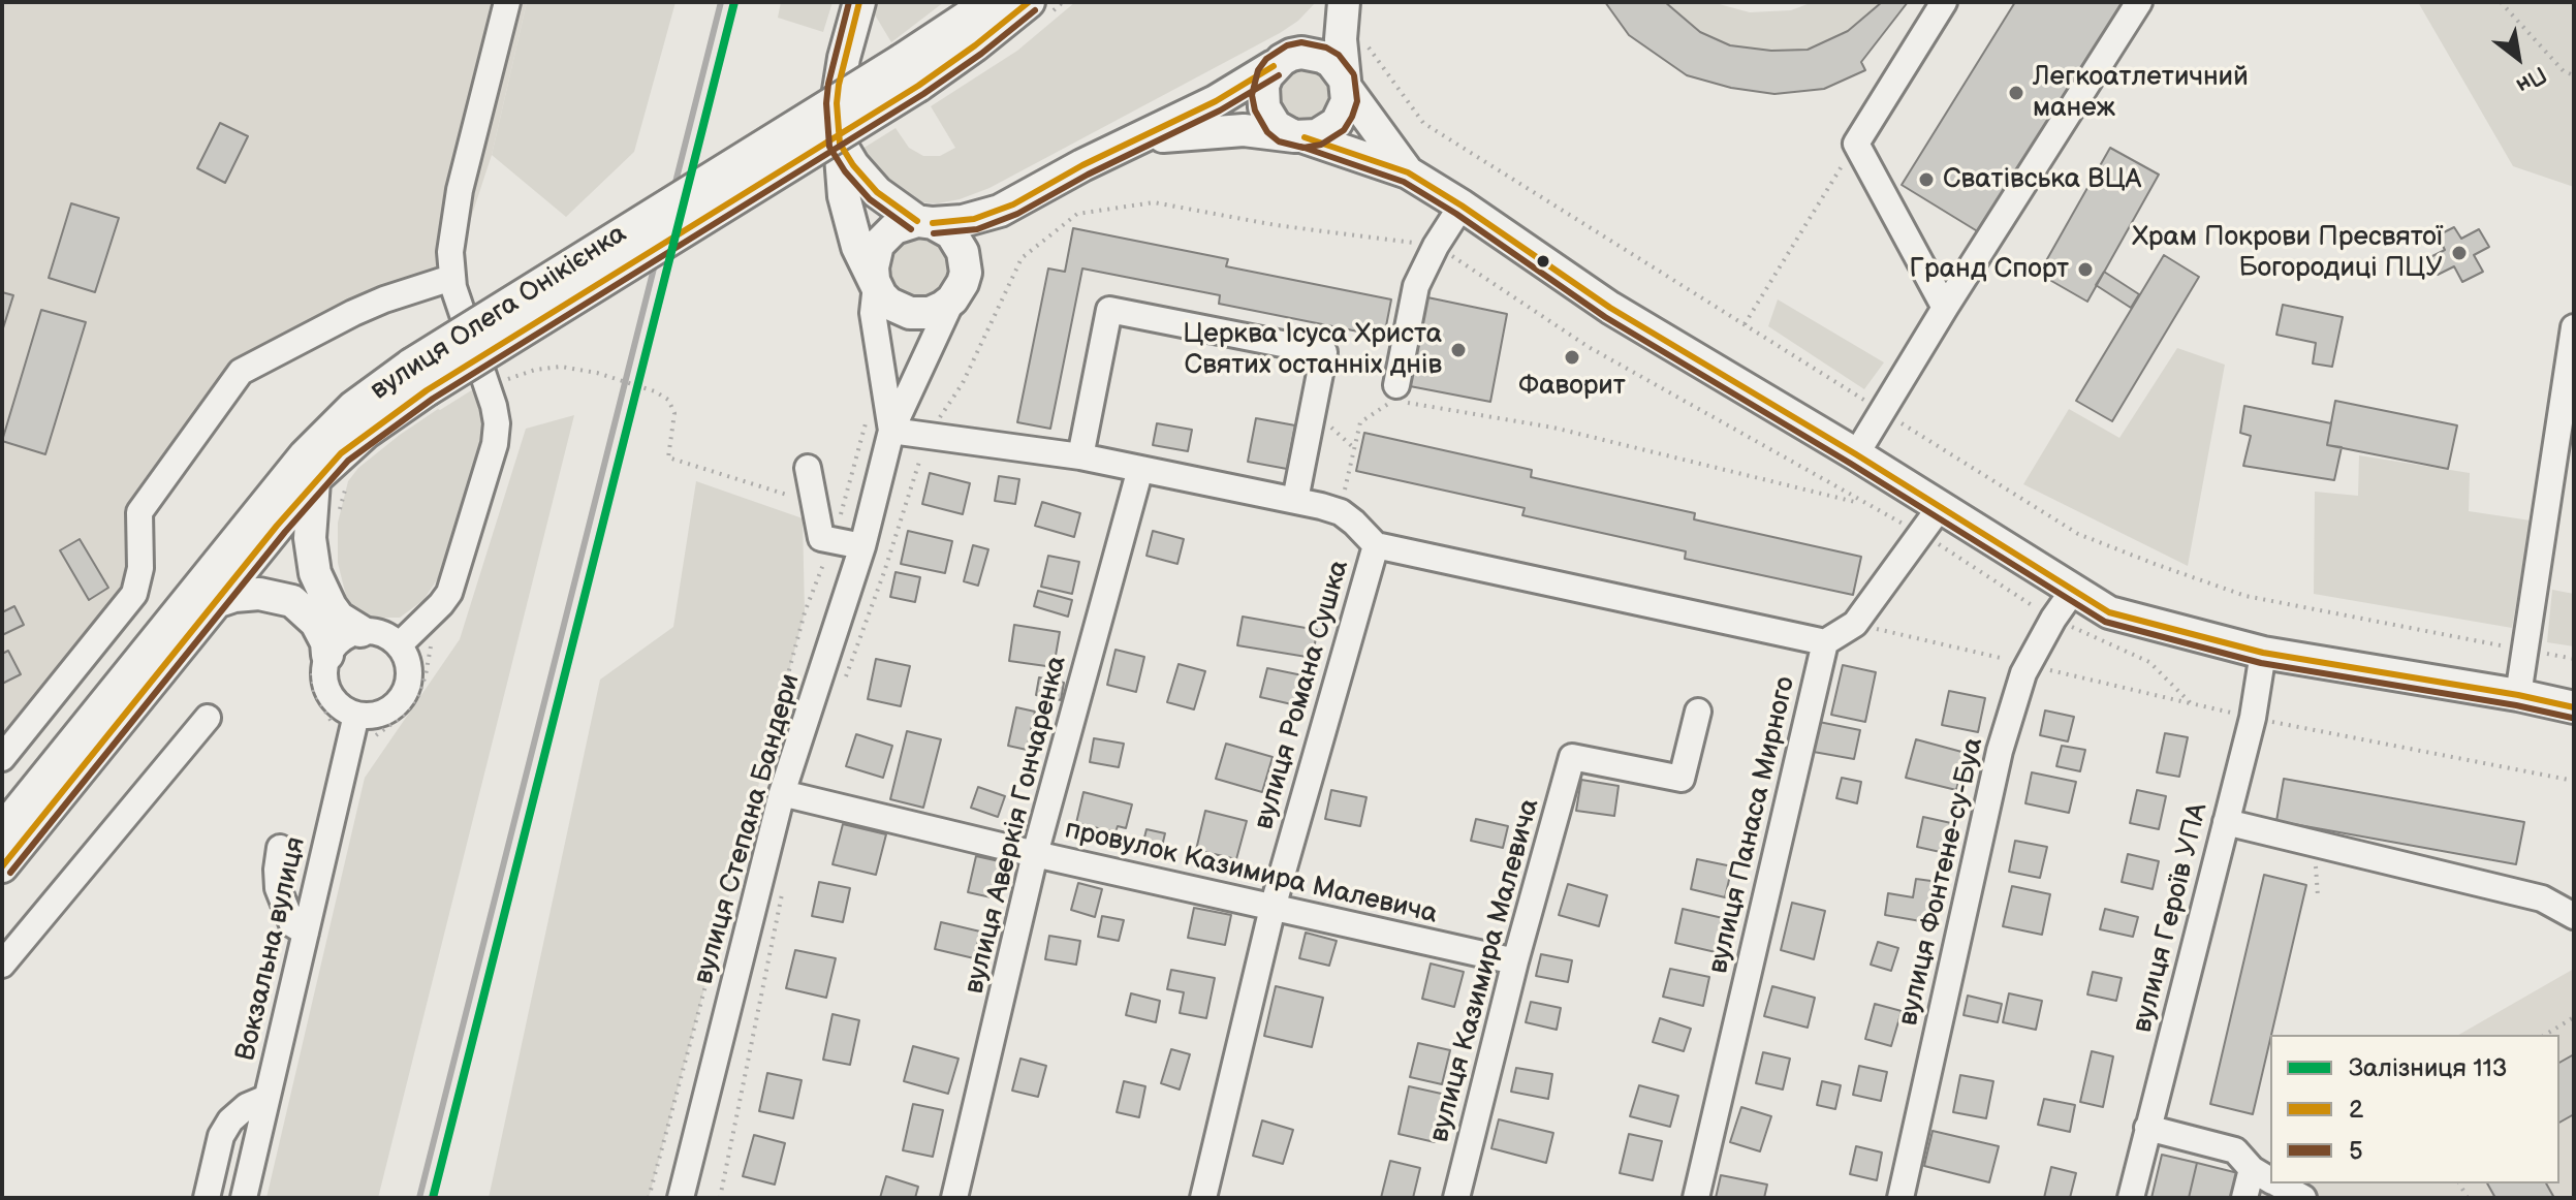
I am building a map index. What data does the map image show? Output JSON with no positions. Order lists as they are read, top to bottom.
{
  "streets": {
    "main road": ["вулиця Олега Онікієнка"],
    "street": [
      "вулиця Романа Сушка",
      "вулиця Аверкія Гончаренка",
      "вулиця Панаса Мирного",
      "вулиця Степана Бандери",
      "провулок Казимира Малевича",
      "вулиця Фонтене-су-Буа",
      "вулиця Героїв УПА",
      "Вокзальна вулиця",
      "вулиця Казимира Малевича"
    ]
  },
  "crossings": [
    ["вулиця Романа Сушка", "провулок Казимира Малевича"],
    ["вулиця Аверкія Гончаренка", "провулок Казимира Малевича"],
    ["вулиця Степана Бандери", "провулок Казимира Малевича"],
    ["провулок Казимира Малевича", "вулиця Казимира Малевича"]
  ],
  "places": [
    "Легкоатлетичний манеж",
    "Сватівська ВЦА",
    "Храм Покрови Пресвятої Богородиці ПЦУ",
    "Гранд Спорт",
    "Церква Ісуса Христа Святих останніх днів",
    "Фаворит"
  ],
  "lines": ["rail line 113", "transit line 2", "transit line 5"],
  "legend": ["Залізниця 113", "2", "5"],
  "north": "bottom right"
}
